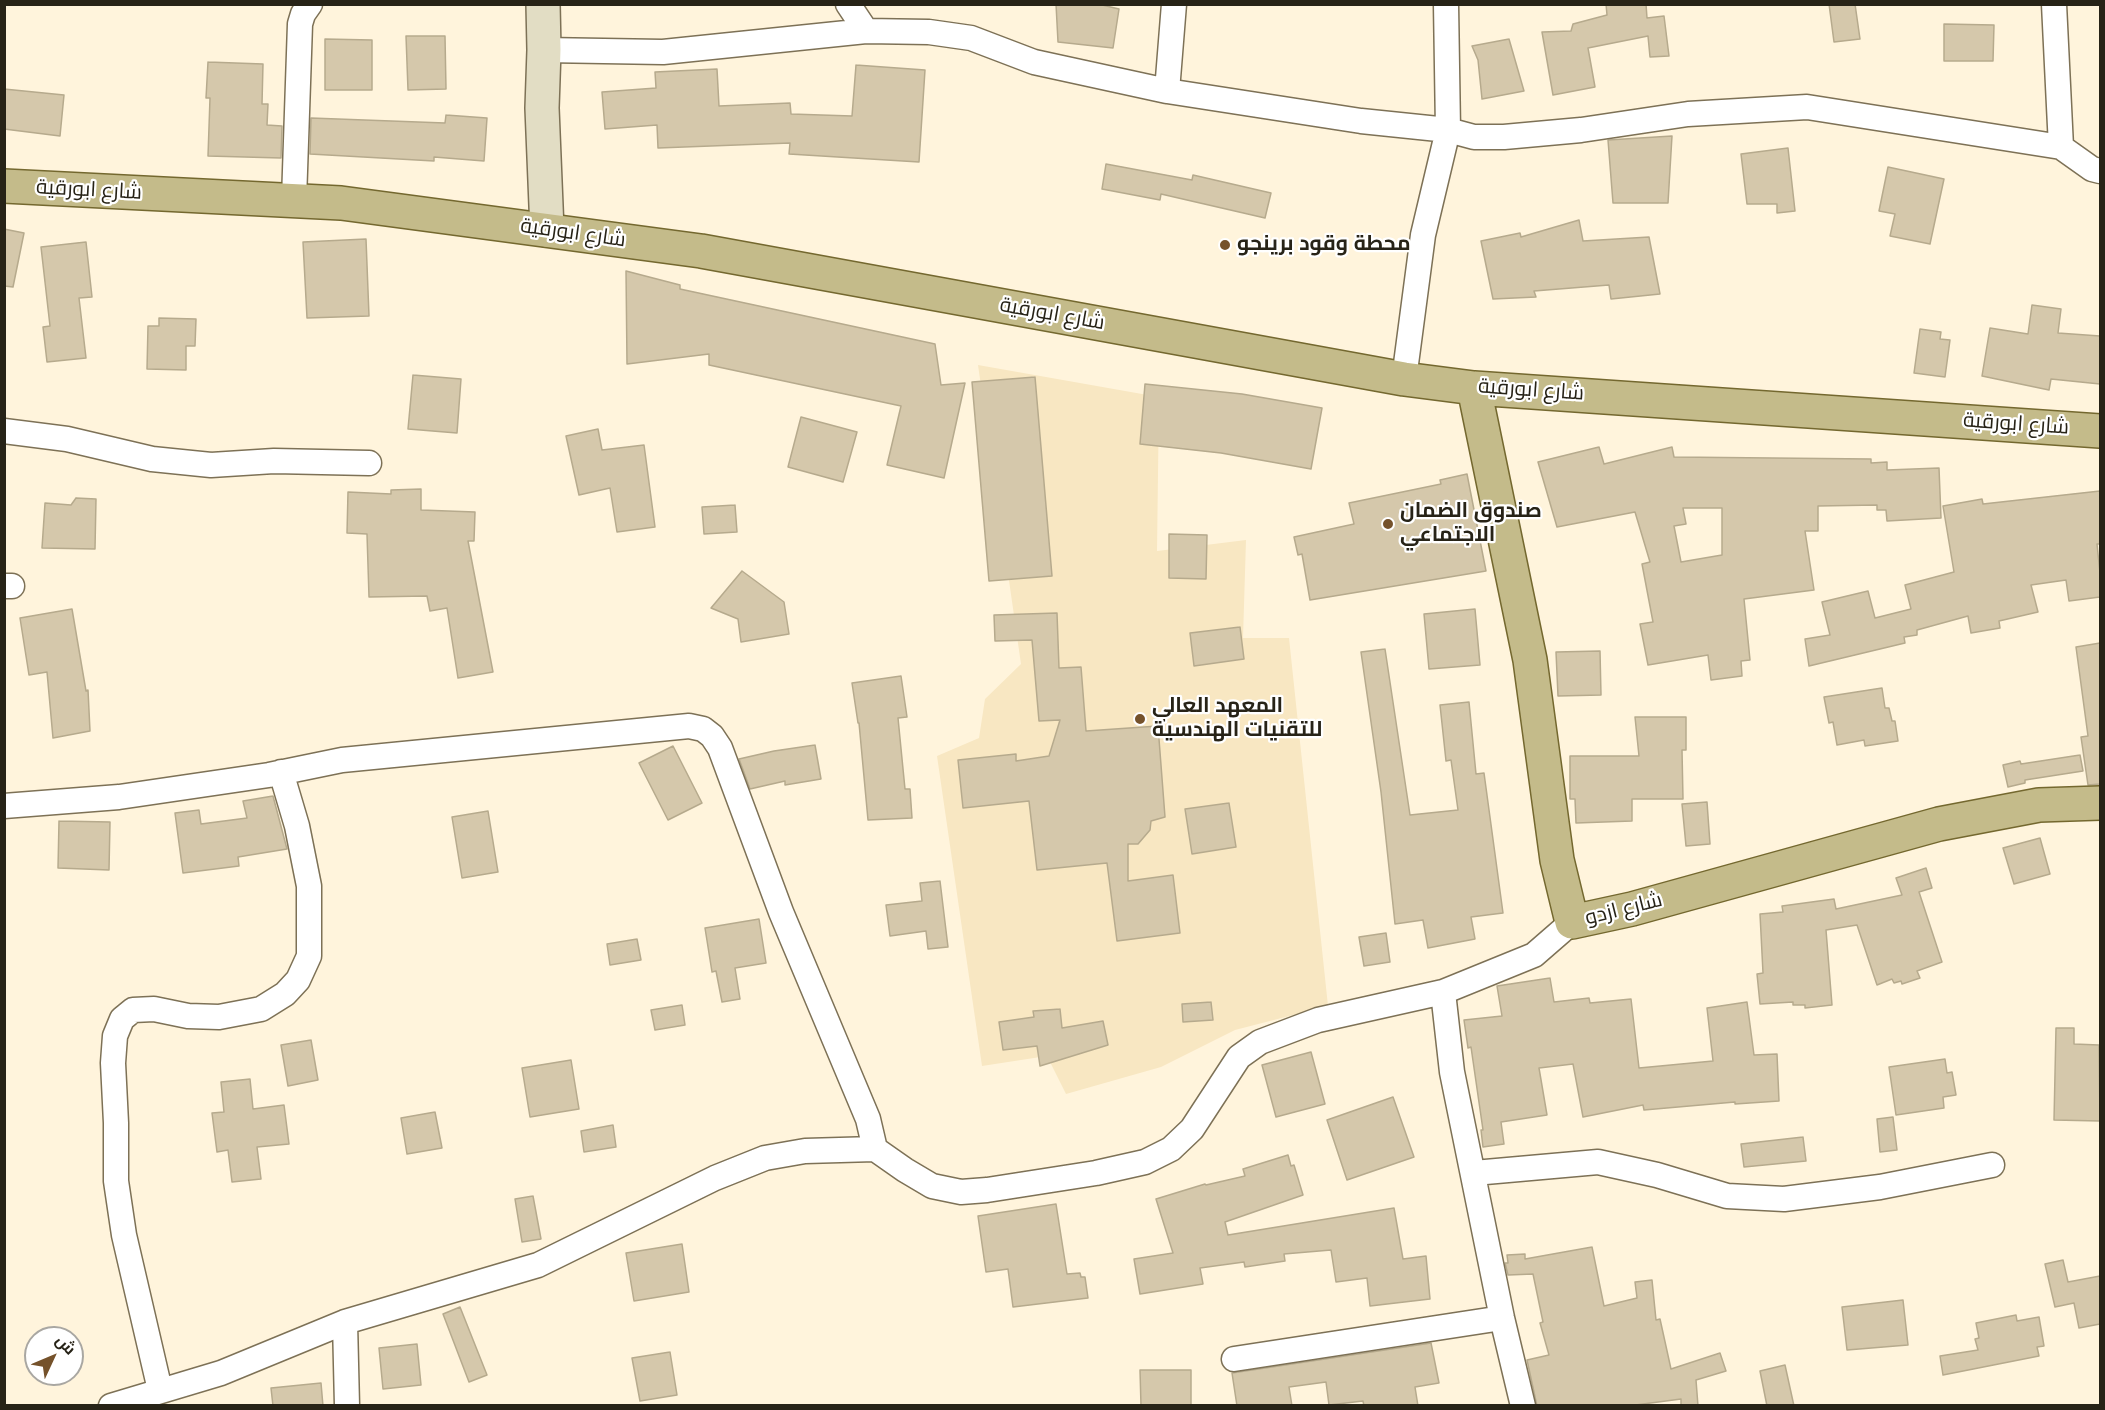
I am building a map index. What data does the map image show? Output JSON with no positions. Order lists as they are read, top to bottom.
{
  "streets": {
    "main road": ["شارع ابورقية", "شارع ازدو"]
  },
  "crossings": [
    ["شارع ابورقية", "شارع ازدو"]
  ],
  "places": ["محطة وقود برينجو", "صندوق الضمان الاجتماعي", "المعهد العالي للتقنيات الهندسية"],
  "north": "top right"
}
